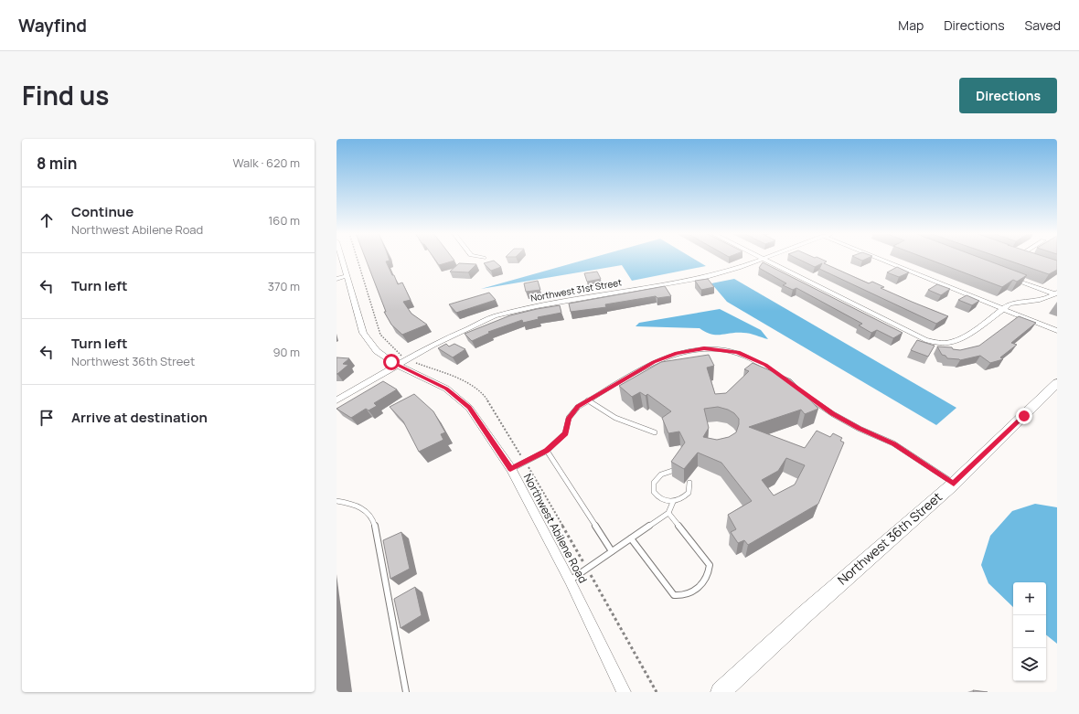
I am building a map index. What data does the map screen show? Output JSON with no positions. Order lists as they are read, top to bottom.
{
  "streets": {
    "main road": ["Northwest 36th Street"],
    "street": ["Northwest 31st Street", "Northwest Abilene Road"]
  },
  "crossings": [
    ["Northwest 31st Street", "Northwest Abilene Road"]
  ],
  "page": {
    "header": "Wayfind",
    "nav": ["Map", "Directions", "Saved"],
    "title": "Find us",
    "buttons": "Directions",
    "heading": ["8 min", "Walk · 620 m"],
    "list": [
      ["Continue", "Northwest Abilene Road", "160 m"],
      ["Turn left", "370 m"],
      ["Turn left", "Northwest 36th Street", "90 m"],
      "Arrive at destination"
    ],
    "map_buttons": ["+", "−"]
  }
}
